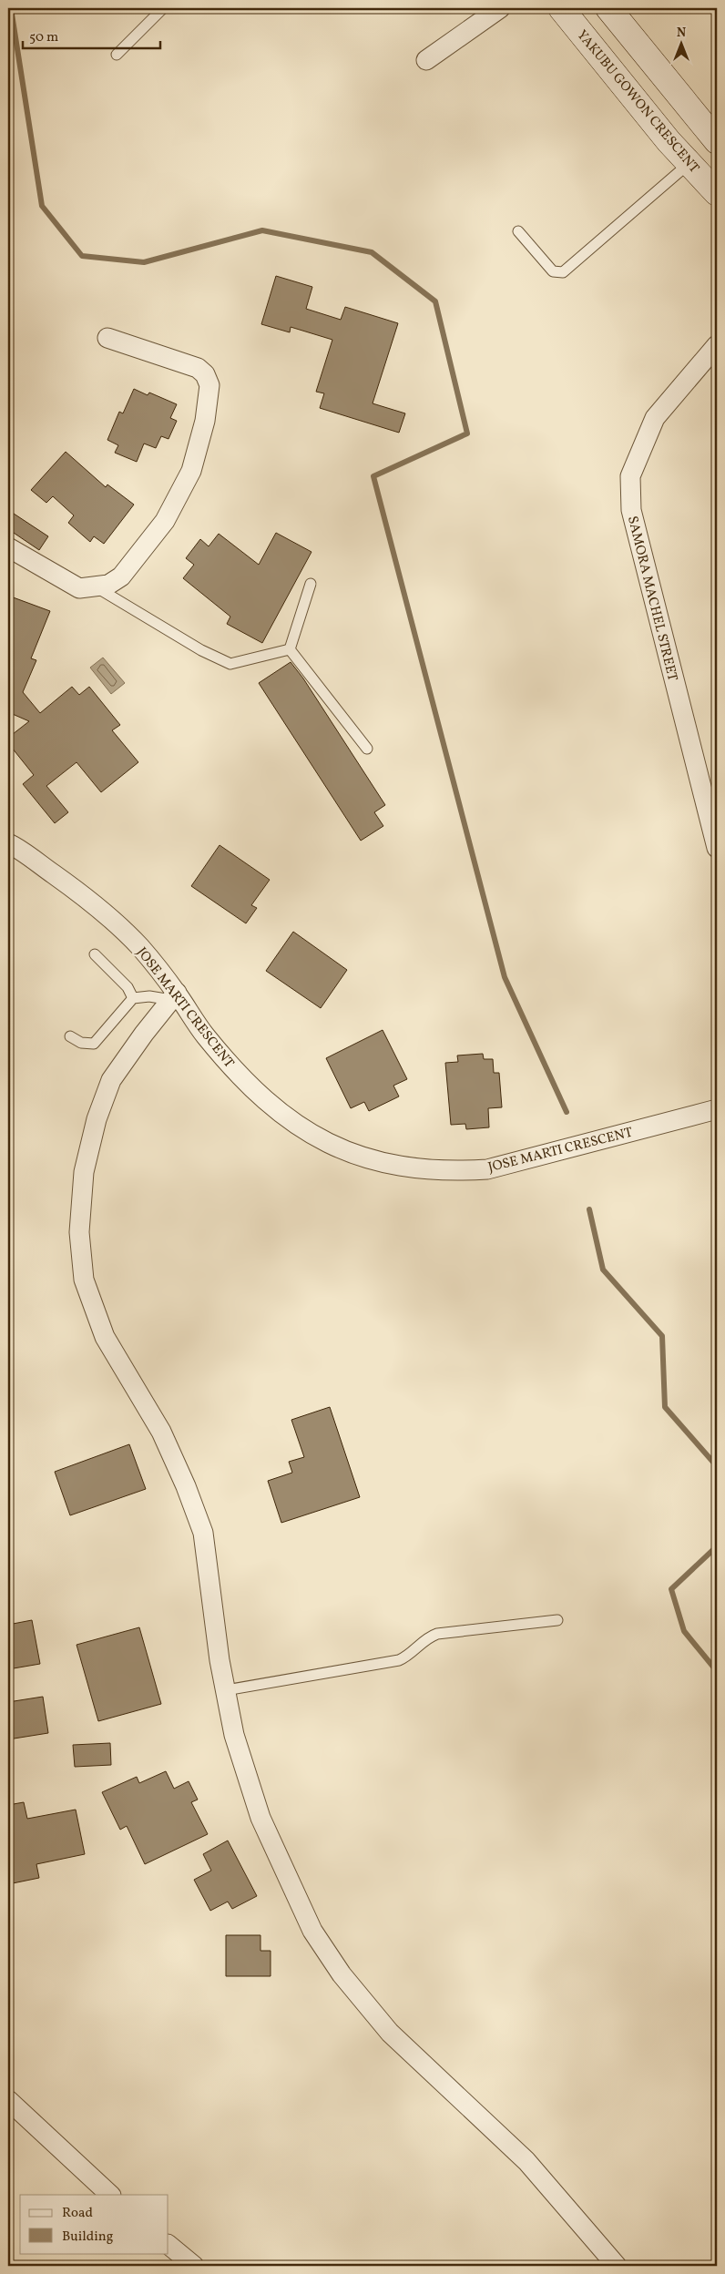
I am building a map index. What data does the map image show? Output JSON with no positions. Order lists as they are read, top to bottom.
{
  "streets": {
    "main road": ["YAKUBU GOWON CRESCENT"],
    "street": ["SAMORA MACHEL STREET", "JOSE MARTI CRESCENT"]
  },
  "legend": ["Road", "Building"],
  "scale_bar": "50 m",
  "north": "top"
}
